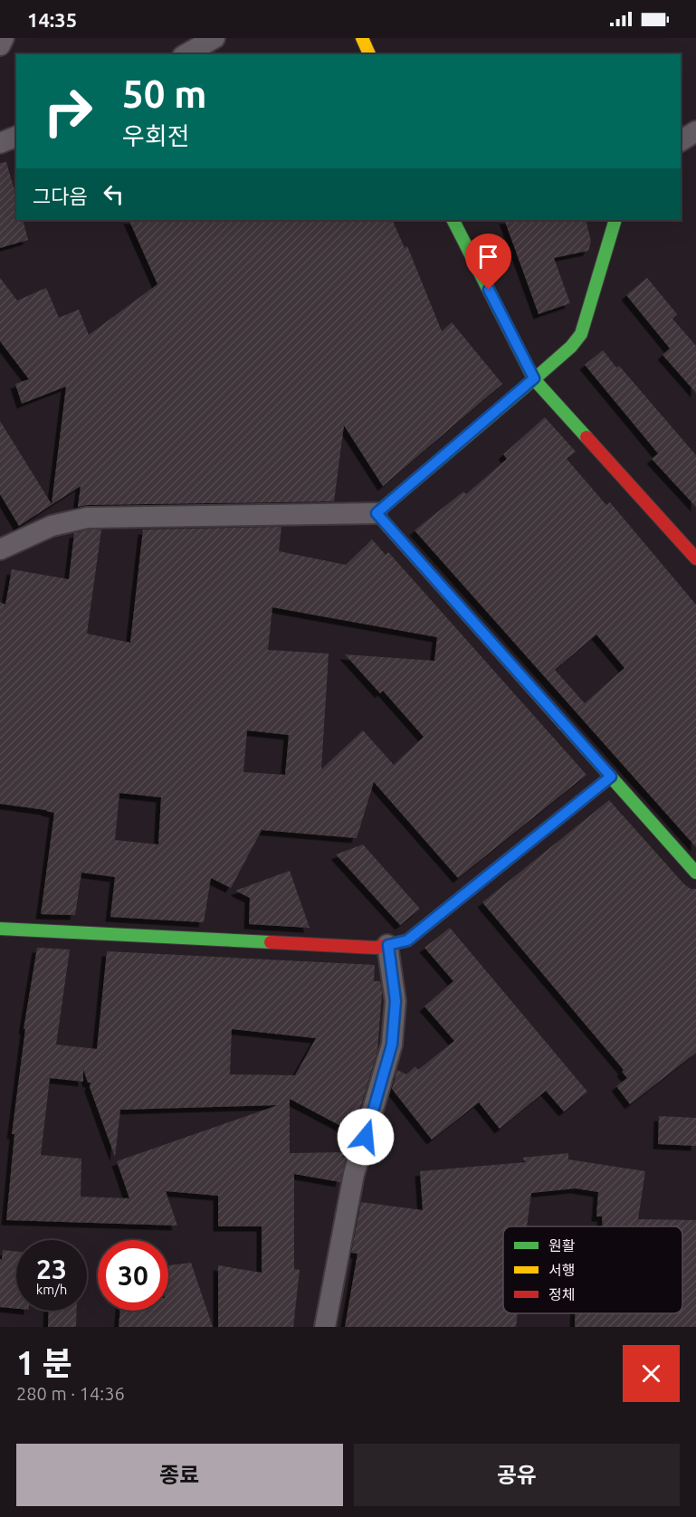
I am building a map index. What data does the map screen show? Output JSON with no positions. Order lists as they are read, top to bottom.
{
  "legend": ["원활", "서행", "정체"],
  "page": {
    "status": "14:35",
    "turn": ["50 m", "우회전"],
    "then": "그다음",
    "speed": "23 km/h",
    "limit": "30",
    "heading": ["1 분", "280 m · 14:36"],
    "buttons": ["종료", "공유"]
  }
}
